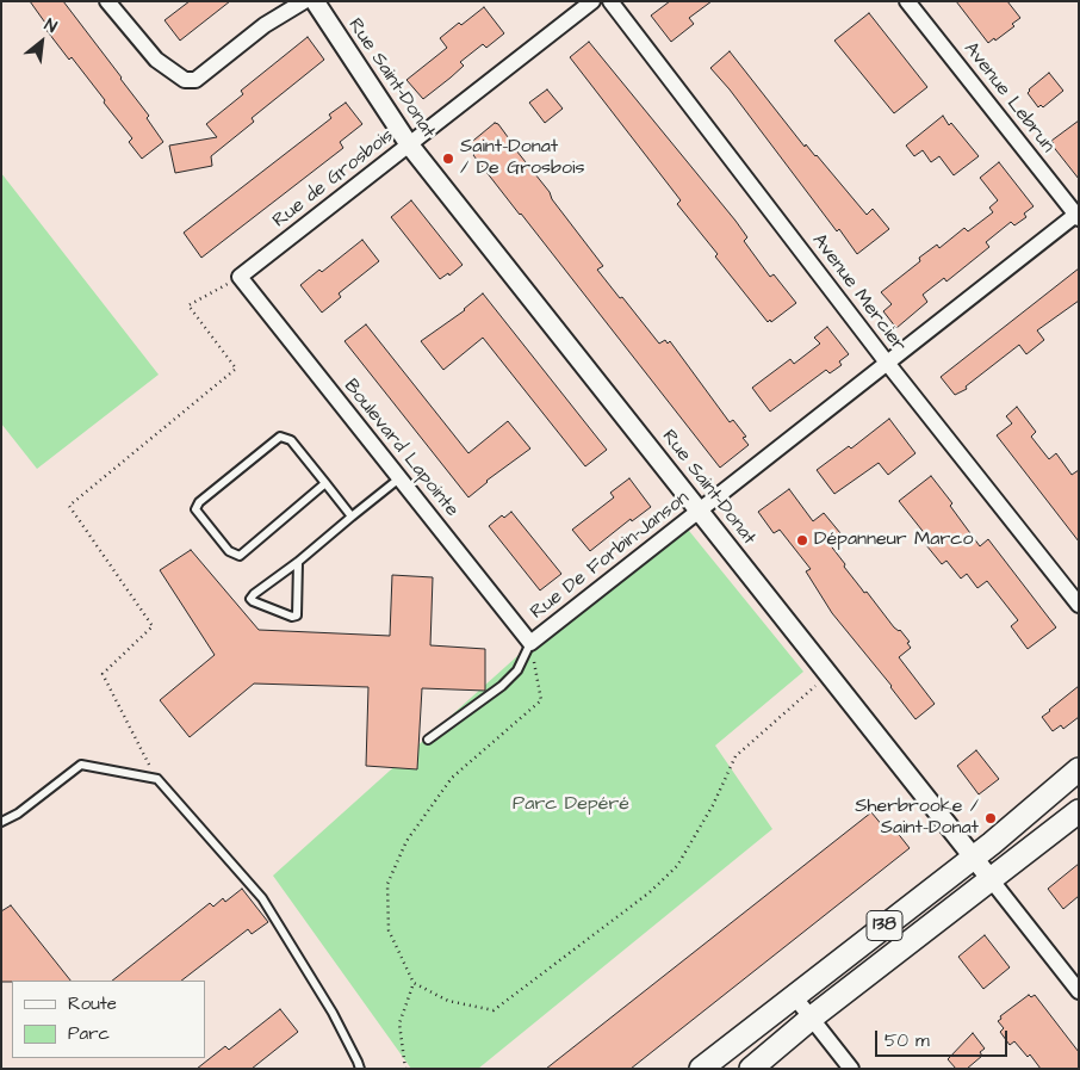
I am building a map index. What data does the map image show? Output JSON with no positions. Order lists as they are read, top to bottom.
{
  "streets": {
    "main road": ["138"],
    "street": [
      "Rue Saint-Donat",
      "Avenue Lebrun",
      "Rue de Grosbois",
      "Avenue Mercier",
      "Boulevard Lapointe",
      "Rue De Forbin-Janson"
    ]
  },
  "crossings": [
    ["Rue Saint-Donat", "Rue de Grosbois"],
    ["Rue Saint-Donat", "Rue De Forbin-Janson"],
    ["Rue Saint-Donat", "138"],
    ["Avenue Lebrun", "Rue De Forbin-Janson"],
    ["Rue de Grosbois", "Boulevard Lapointe"],
    ["Avenue Mercier", "Rue De Forbin-Janson"],
    ["Boulevard Lapointe", "Rue De Forbin-Janson"]
  ],
  "parks": ["Parc Depéré"],
  "places": ["Saint-Donat / De Grosbois", "Dépanneur Marco", "Sherbrooke / Saint-Donat"],
  "legend": ["Route", "Parc"],
  "scale_bar": "50 m",
  "north": "top right"
}
